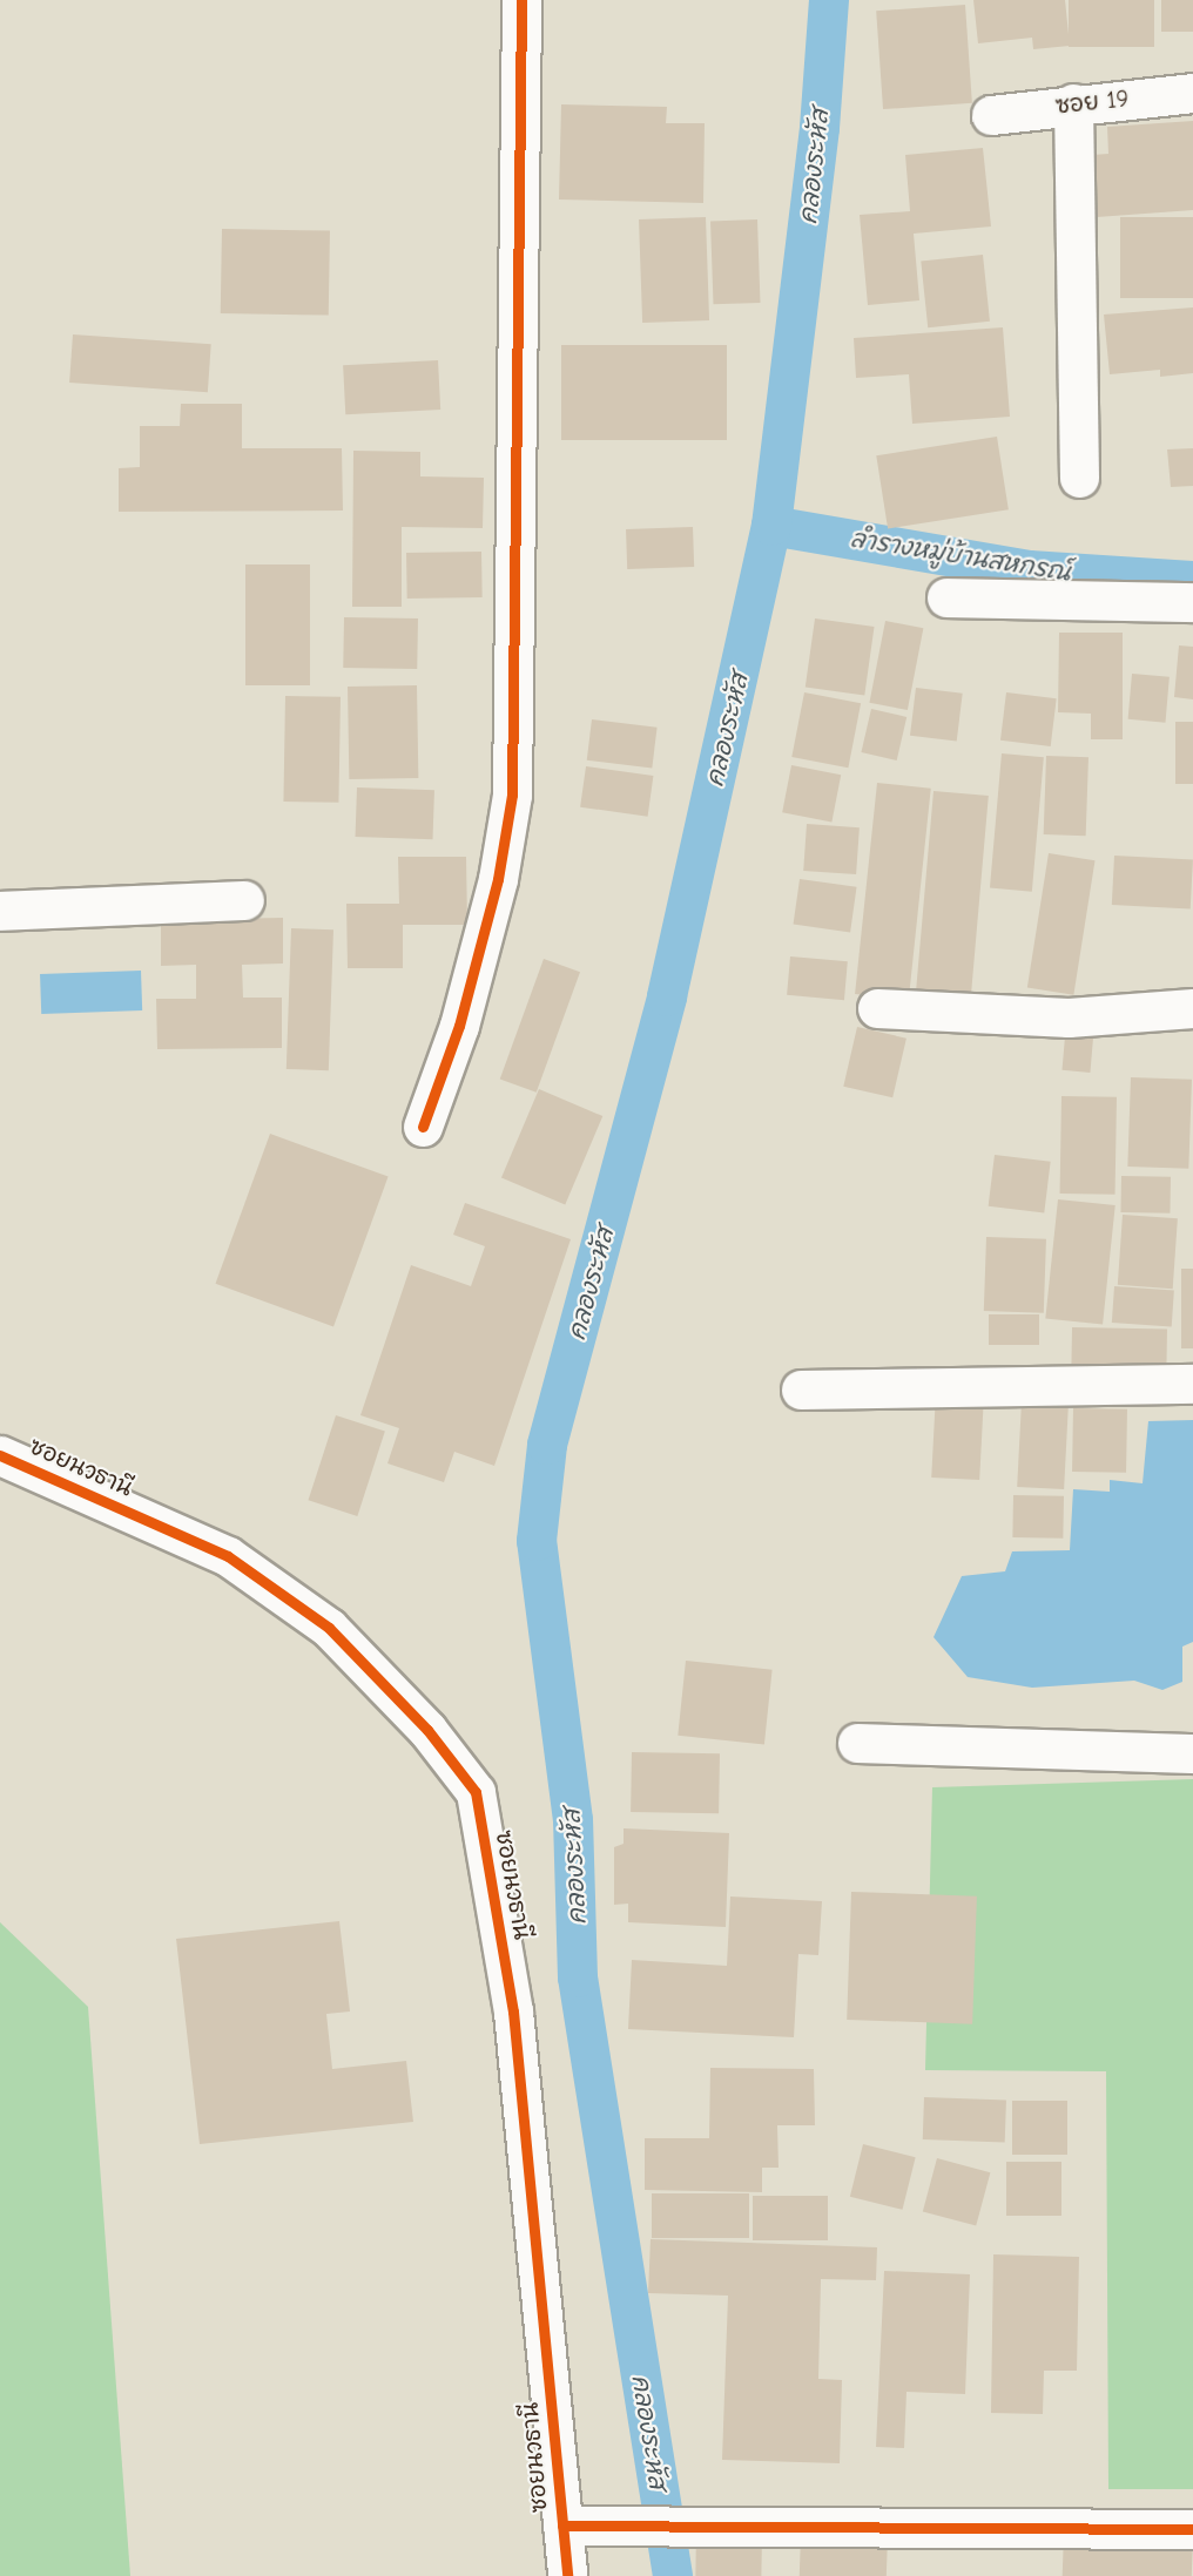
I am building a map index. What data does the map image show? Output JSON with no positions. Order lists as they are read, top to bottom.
{
  "streets": {
    "street": ["ซอย 19", "ซอยนวธานี"]
  },
  "water": ["คลองระหัส", "ลำรางหมู่บ้านสหกรณ์"]
}
